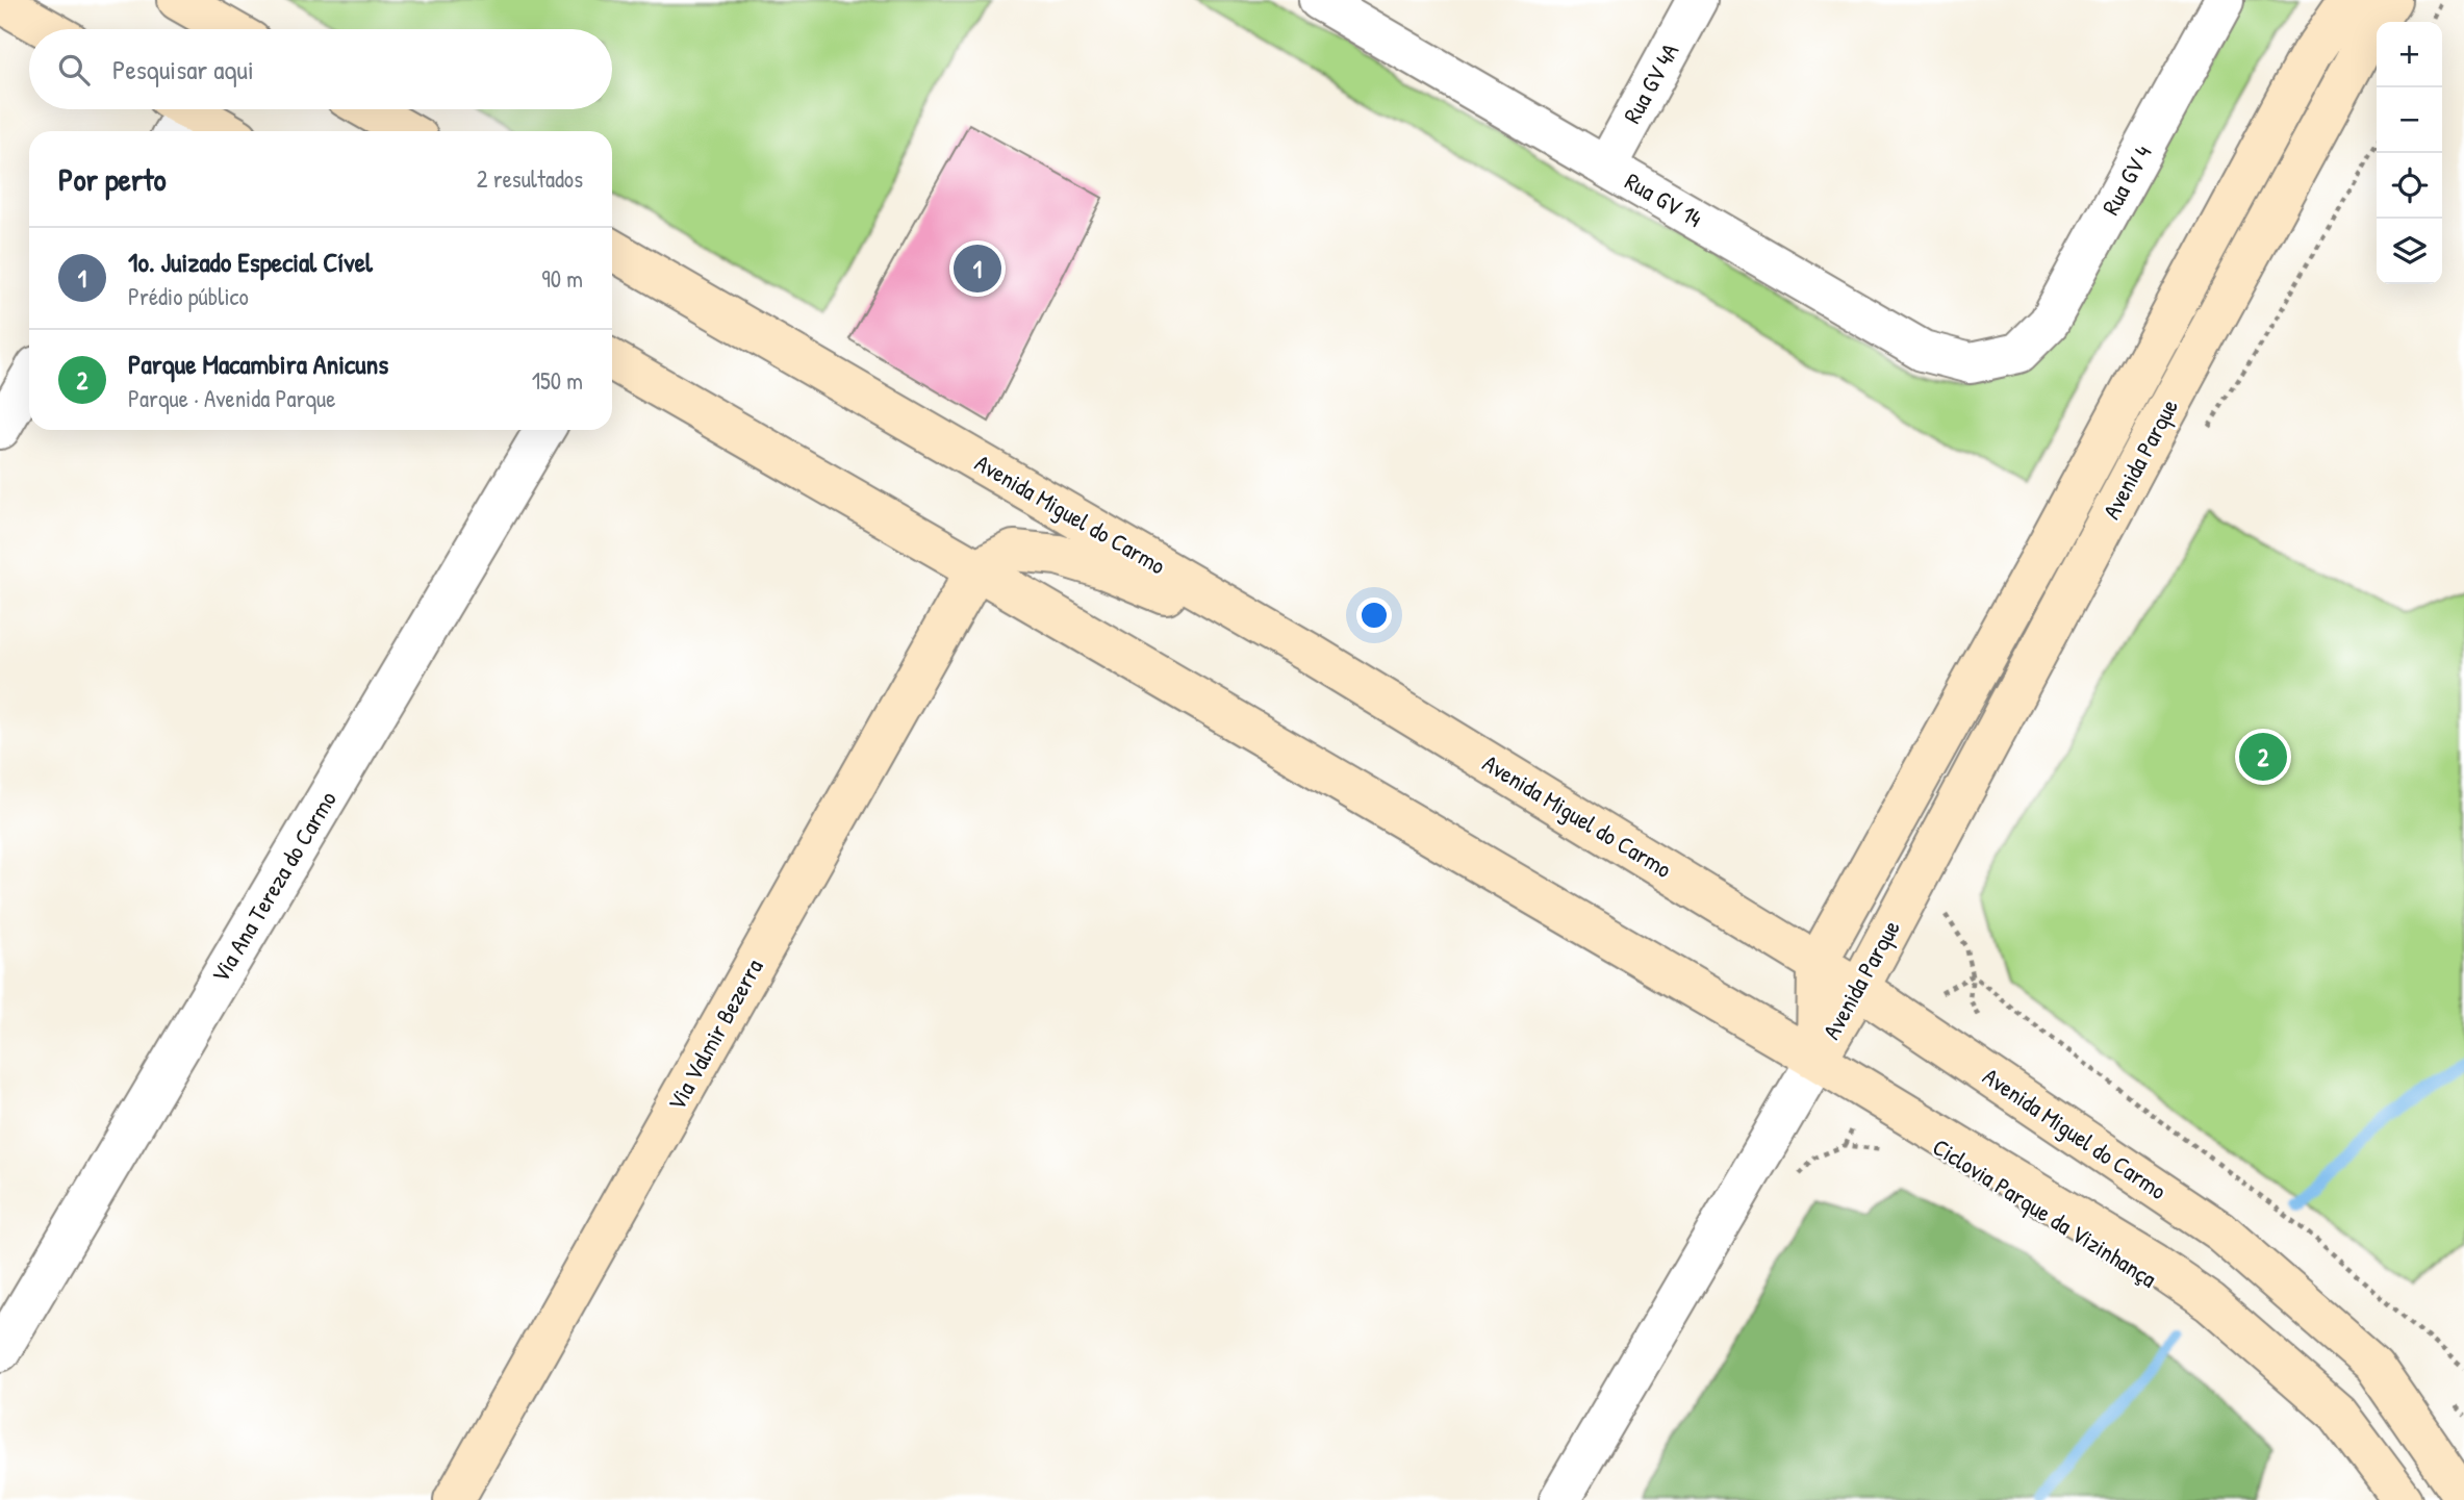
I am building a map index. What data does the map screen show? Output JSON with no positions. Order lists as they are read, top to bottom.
{
  "streets": {
    "main road": ["Avenida Parque", "Avenida Miguel do Carmo", "Via Valmir Bezerra"],
    "street": [
      "Rua GV 4A",
      "Rua GV 4",
      "Rua GV 14",
      "Via Ana Tereza do Carmo"
    ]
  },
  "crossings": [
    ["Rua GV 4A", "Rua GV 14"],
    ["Rua GV 4", "Rua GV 14"],
    ["Avenida Parque", "Avenida Miguel do Carmo"]
  ],
  "page": {
    "map_buttons": ["+", "−"],
    "search": "Pesquisar aqui",
    "heading": ["Por perto", "2 resultados"],
    "list": [
      {
        "mark": "1",
        "name": "1o. Juizado Especial Cível",
        "note": "Prédio público",
        "value": "90 m"
      },
      {
        "mark": "2",
        "name": "Parque Macambira Anicuns",
        "note": "Parque · Avenida Parque",
        "value": "150 m"
      }
    ],
    "pins": ["1", "2"]
  }
}
